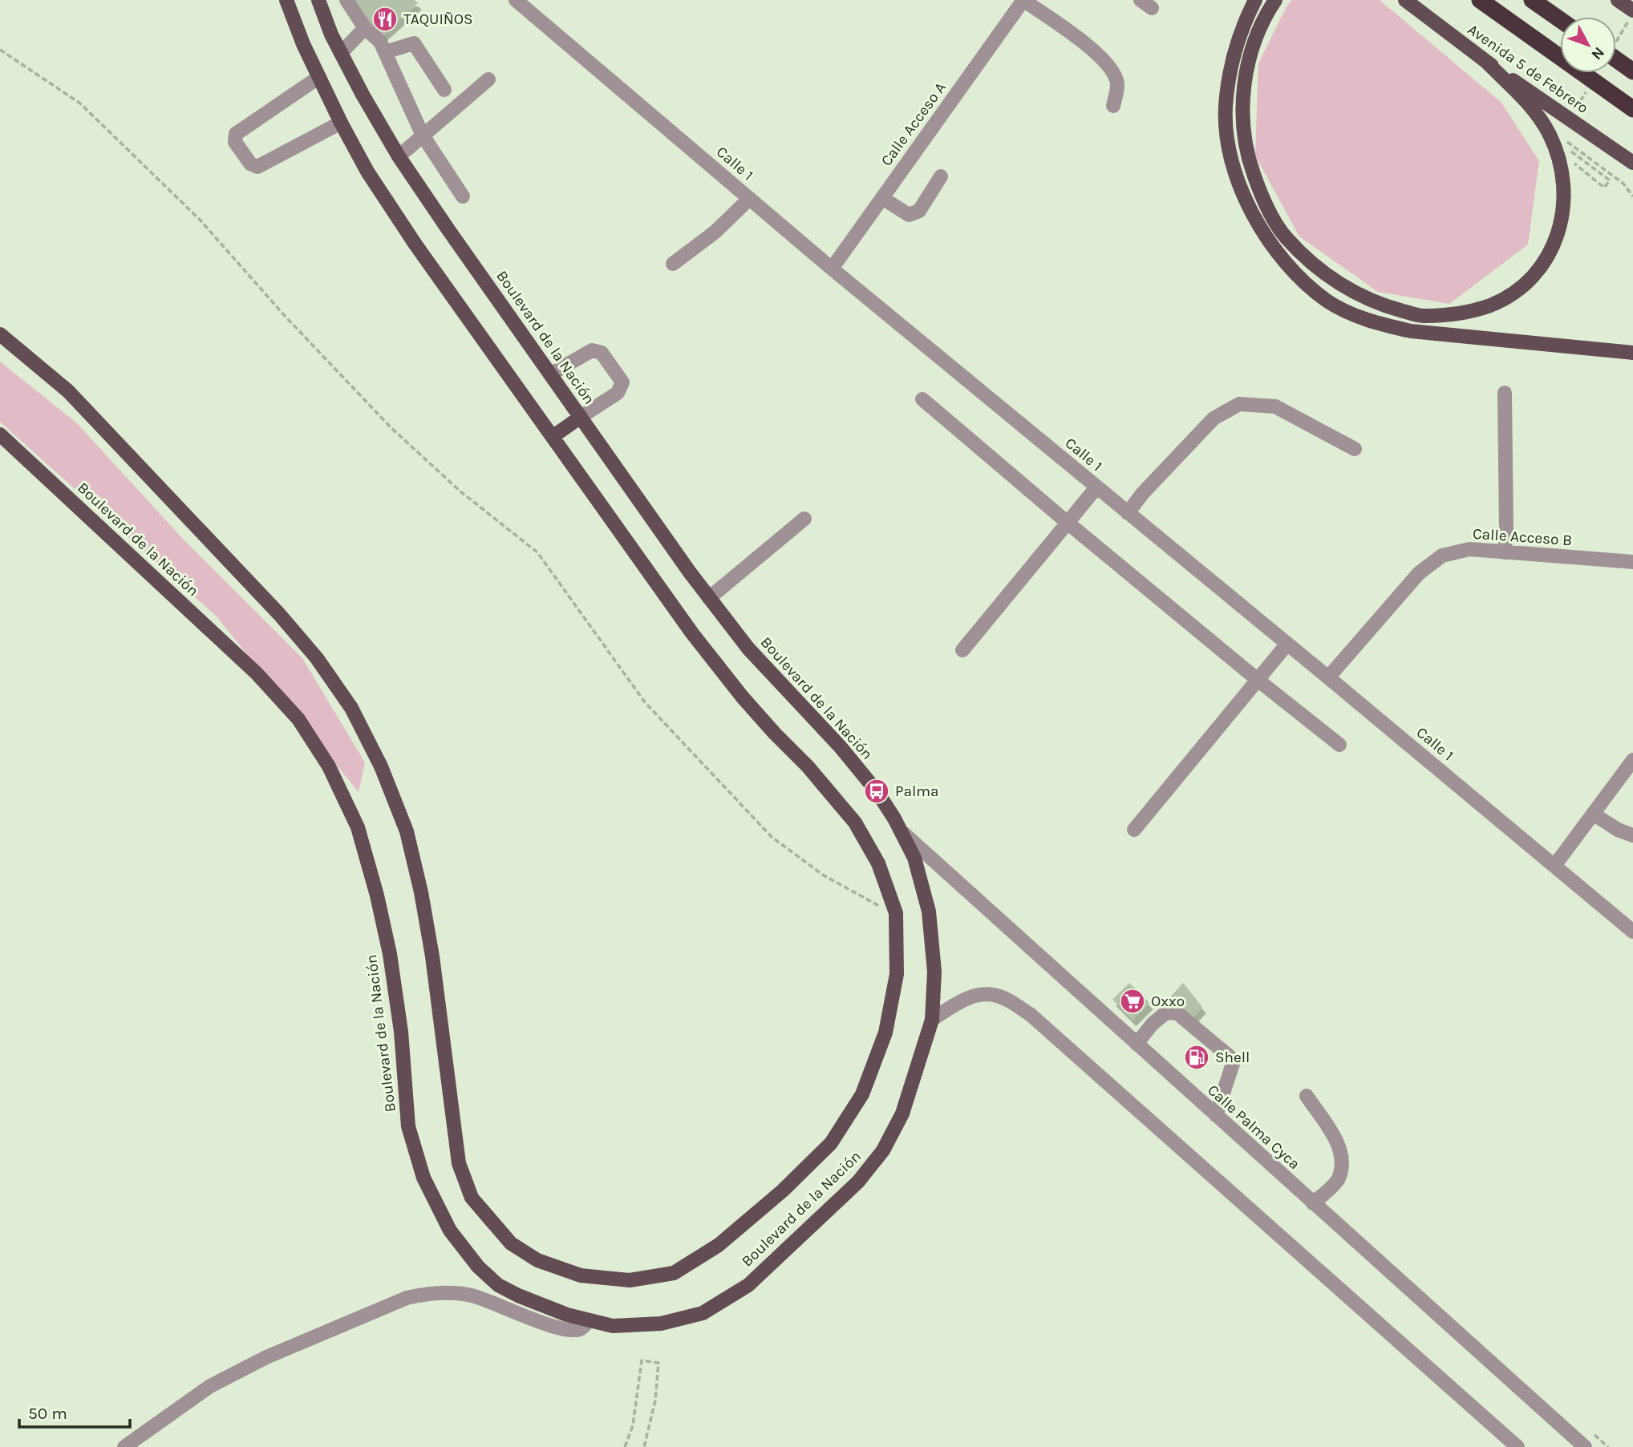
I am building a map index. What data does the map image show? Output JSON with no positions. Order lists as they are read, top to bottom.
{
  "streets": {
    "main road": ["Avenida 5 de Febrero", "Boulevard de la Nación"],
    "street": [
      "Calle Acceso A",
      "Calle 1",
      "Calle Acceso B",
      "Calle Palma Cyca"
    ]
  },
  "crossings": [
    ["Calle Acceso A", "Calle 1"],
    ["Calle 1", "Calle Acceso B"],
    ["Boulevard de la Nación", "Calle Palma Cyca"]
  ],
  "places": {
    "restaurant": ["TAQUIÑOS"],
    "bus stop": ["Palma"],
    "supermarket": ["Oxxo"],
    "fuel station": ["Shell"]
  },
  "scale_bar": "50 m",
  "north": "bottom right"
}
